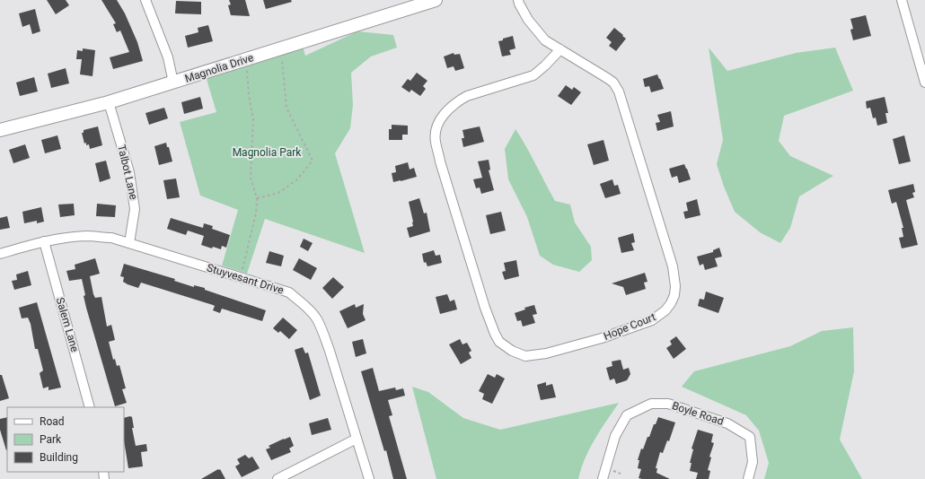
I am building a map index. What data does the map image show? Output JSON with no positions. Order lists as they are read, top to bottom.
{
  "streets": {
    "street": [
      "Magnolia Drive",
      "Talbot Lane",
      "Stuyvesant Drive",
      "Salem Lane",
      "Hope Court",
      "Boyle Road"
    ]
  },
  "crossings": [
    ["Magnolia Drive", "Talbot Lane"],
    ["Talbot Lane", "Stuyvesant Drive"],
    ["Stuyvesant Drive", "Salem Lane"]
  ],
  "parks": ["Magnolia Park"],
  "legend": ["Road", "Park", "Building"]
}
